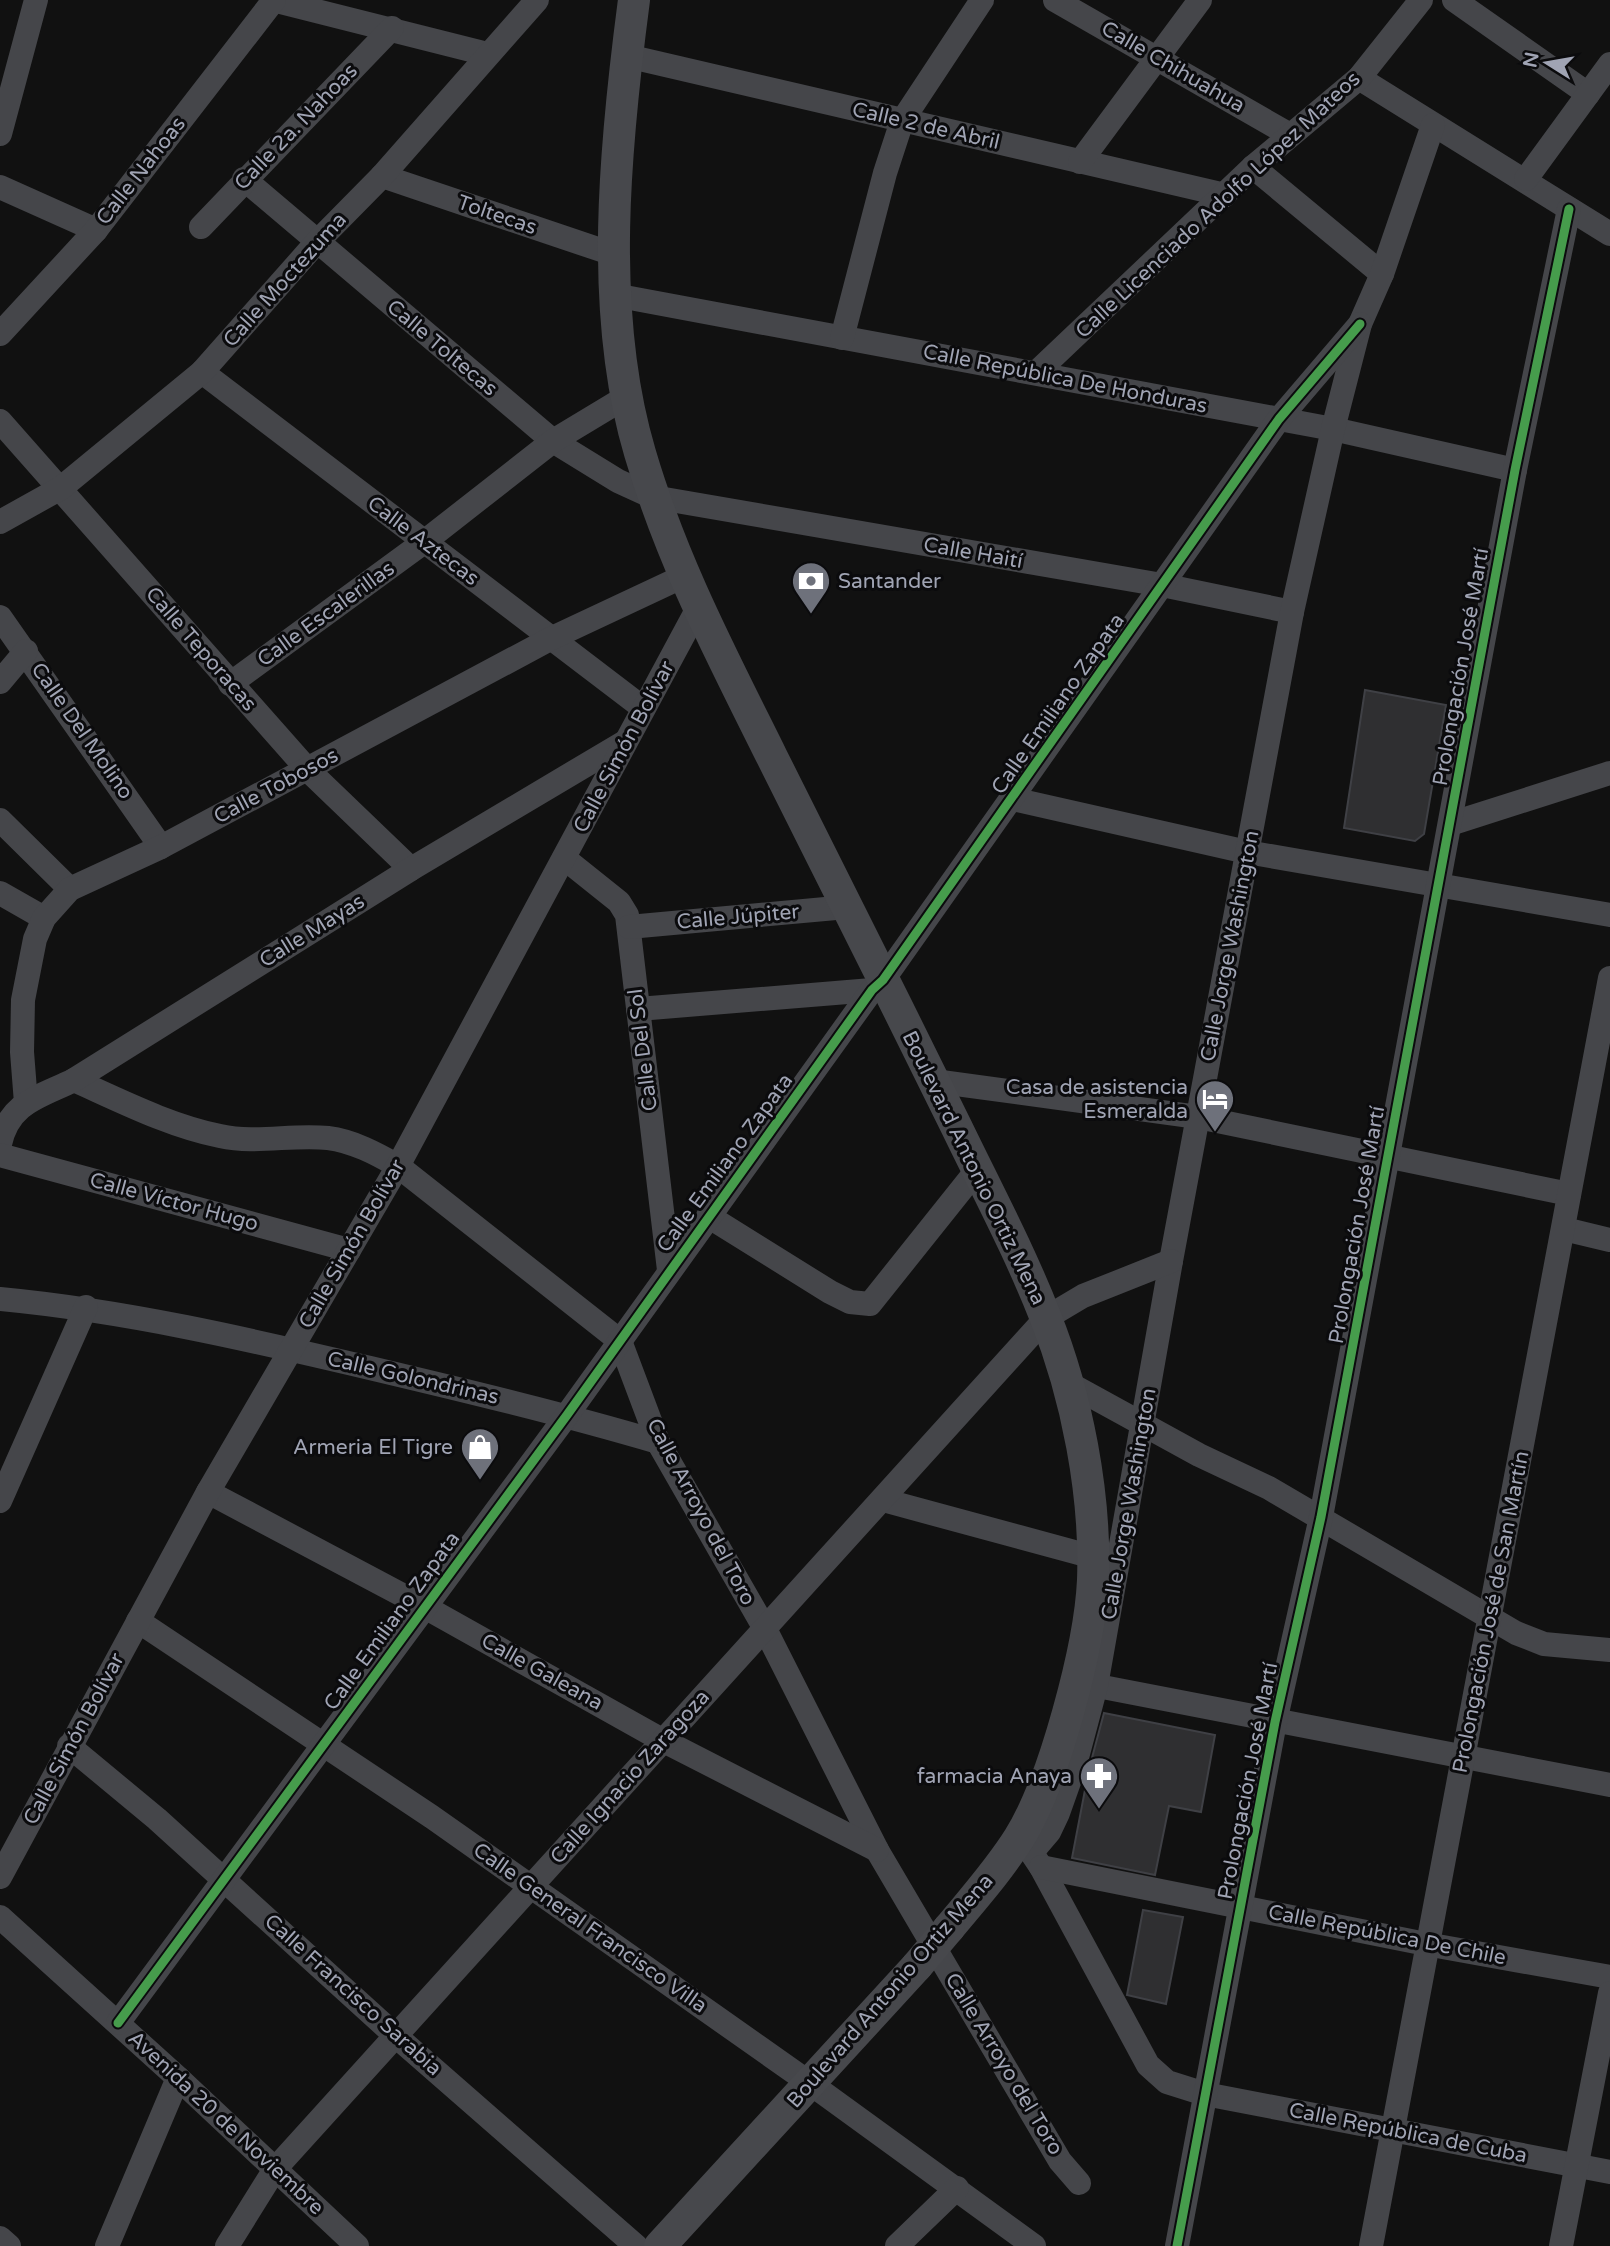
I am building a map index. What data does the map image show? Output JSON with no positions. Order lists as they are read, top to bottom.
{
  "streets": {
    "main road": ["Boulevard Antonio Ortiz Mena"],
    "street": [
      "Calle Chihuahua",
      "Calle 2 de Abril",
      "Calle 2a. Nahoas",
      "Calle Nahoas",
      "Calle Licenciado Adolfo López Mateos",
      "Toltecas",
      "Calle Moctezuma",
      "Calle Toltecas",
      "Calle República De Honduras",
      "Calle Aztecas",
      "Calle Haití",
      "Calle Escalerillas",
      "Calle Teporacas",
      "Prolongación José Martí",
      "Calle Emiliano Zapata",
      "Calle Del Molino",
      "Calle Simón Bolívar",
      "Calle Tobosos",
      "Calle Júpiter",
      "Calle Mayas",
      "Calle Jorge Washington",
      "Calle Del Sol",
      "Calle Víctor Hugo",
      "Calle Golondrinas",
      "Calle Arroyo del Toro",
      "Prolongación José de San Martín",
      "Calle Galeana",
      "Calle Ignacio Zaragoza",
      "Calle General Francisco Villa",
      "Calle República De Chile",
      "Calle Francisco Sarabia",
      "Avenida 20 de Noviembre",
      "Calle República de Cuba"
    ]
  },
  "crossings": [
    ["Calle Chihuahua", "Calle Licenciado Adolfo López Mateos"],
    ["Calle 2 de Abril", "Calle Licenciado Adolfo López Mateos"],
    ["Calle 2 de Abril", "Boulevard Antonio Ortiz Mena"],
    ["Calle 2a. Nahoas", "Calle Toltecas"],
    ["Calle Licenciado Adolfo López Mateos", "Calle República De Honduras"],
    ["Toltecas", "Calle Moctezuma"],
    ["Toltecas", "Boulevard Antonio Ortiz Mena"],
    ["Calle Moctezuma", "Calle Toltecas"],
    ["Calle Moctezuma", "Calle Aztecas"],
    ["Calle Moctezuma", "Calle Teporacas"],
    ["Calle Toltecas", "Calle Haití"],
    ["Calle Toltecas", "Calle Escalerillas"],
    ["Calle Toltecas", "Boulevard Antonio Ortiz Mena"],
    ["Calle República De Honduras", "Prolongación José Martí"],
    ["Calle República De Honduras", "Calle Emiliano Zapata"],
    ["Calle República De Honduras", "Calle Jorge Washington"],
    ["Calle República De Honduras", "Boulevard Antonio Ortiz Mena"],
    ["Calle Aztecas", "Calle Escalerillas"],
    ["Calle Aztecas", "Calle Simón Bolívar"],
    ["Calle Aztecas", "Calle Tobosos"],
    ["Calle Haití", "Calle Emiliano Zapata"],
    ["Calle Haití", "Calle Jorge Washington"],
    ["Calle Haití", "Boulevard Antonio Ortiz Mena"],
    ["Calle Escalerillas", "Calle Teporacas"],
    ["Calle Escalerillas", "Boulevard Antonio Ortiz Mena"],
    ["Calle Teporacas", "Calle Tobosos"],
    ["Calle Teporacas", "Calle Mayas"],
    ["Prolongación José Martí", "Calle República De Chile"],
    ["Prolongación José Martí", "Calle República de Cuba"],
    ["Calle Emiliano Zapata", "Calle Jorge Washington"],
    ["Calle Emiliano Zapata", "Calle Del Sol"],
    ["Calle Emiliano Zapata", "Boulevard Antonio Ortiz Mena"],
    ["Calle Emiliano Zapata", "Calle Golondrinas"],
    ["Calle Emiliano Zapata", "Calle Arroyo del Toro"],
    ["Calle Emiliano Zapata", "Calle Galeana"],
    ["Calle Emiliano Zapata", "Calle General Francisco Villa"],
    ["Calle Emiliano Zapata", "Calle Francisco Sarabia"],
    ["Calle Emiliano Zapata", "Avenida 20 de Noviembre"],
    ["Calle Del Molino", "Calle Tobosos"],
    ["Calle Simón Bolívar", "Calle Mayas"],
    ["Calle Simón Bolívar", "Calle Del Sol"],
    ["Calle Simón Bolívar", "Boulevard Antonio Ortiz Mena"],
    ["Calle Simón Bolívar", "Calle Víctor Hugo"],
    ["Calle Simón Bolívar", "Calle Golondrinas"],
    ["Calle Simón Bolívar", "Calle Galeana"],
    ["Calle Simón Bolívar", "Calle General Francisco Villa"],
    ["Calle Simón Bolívar", "Calle Francisco Sarabia"],
    ["Calle Tobosos", "Calle Mayas"],
    ["Calle Tobosos", "Boulevard Antonio Ortiz Mena"],
    ["Calle Júpiter", "Calle Del Sol"],
    ["Calle Júpiter", "Boulevard Antonio Ortiz Mena"],
    ["Calle Jorge Washington", "Boulevard Antonio Ortiz Mena"],
    ["Calle Jorge Washington", "Calle Ignacio Zaragoza"],
    ["Boulevard Antonio Ortiz Mena", "Calle Ignacio Zaragoza"],
    ["Boulevard Antonio Ortiz Mena", "Calle General Francisco Villa"],
    ["Boulevard Antonio Ortiz Mena", "Calle República De Chile"],
    ["Boulevard Antonio Ortiz Mena", "Calle República de Cuba"],
    ["Calle Golondrinas", "Calle Arroyo del Toro"],
    ["Calle Arroyo del Toro", "Calle Galeana"],
    ["Calle Arroyo del Toro", "Calle Ignacio Zaragoza"],
    ["Prolongación José de San Martín", "Calle República De Chile"],
    ["Prolongación José de San Martín", "Calle República de Cuba"],
    ["Calle Galeana", "Calle Ignacio Zaragoza"],
    ["Calle Ignacio Zaragoza", "Calle General Francisco Villa"],
    ["Calle Ignacio Zaragoza", "Calle Francisco Sarabia"],
    ["Calle Ignacio Zaragoza", "Avenida 20 de Noviembre"],
    ["Calle República De Chile", "Calle República de Cuba"]
  ],
  "places": {
    "bank": ["Santander"],
    "hotel": ["Casa de asistencia Esmeralda"],
    "shop": ["Armeria El Tigre"],
    "pharmacy": ["farmacia Anaya"]
  },
  "north": "left"
}
